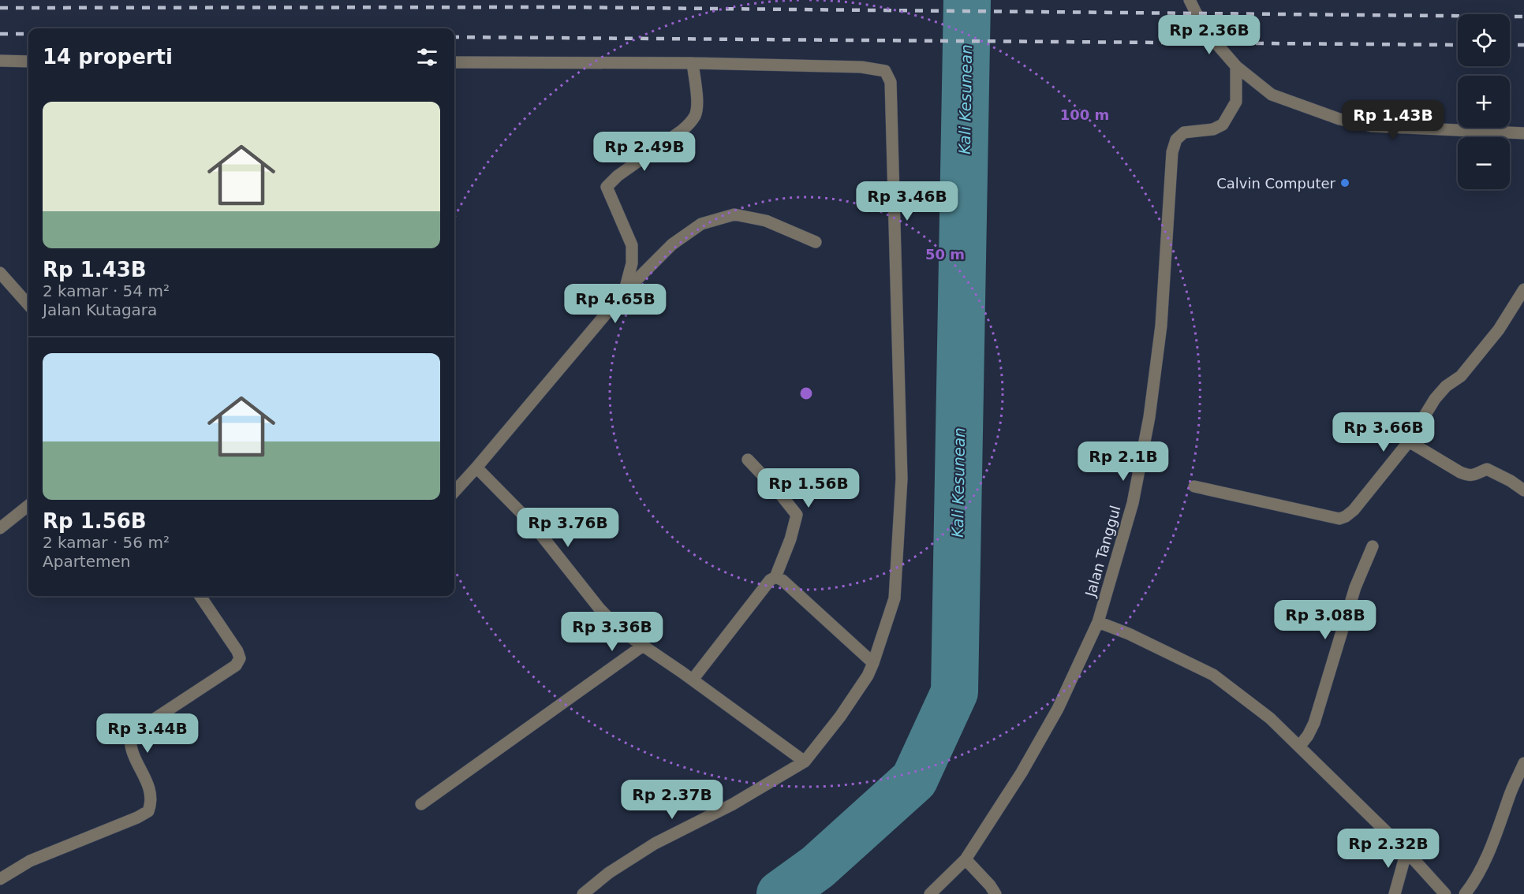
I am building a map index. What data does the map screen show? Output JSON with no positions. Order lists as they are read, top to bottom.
{
  "streets": {
    "street": ["Jalan Tanggul"]
  },
  "water": ["Kali Kesunean"],
  "places": ["Calvin Computer"],
  "page": {
    "map_buttons": ["+", "−"],
    "price": [
      "Rp 2.36B",
      "Rp 1.43B",
      "Rp 2.49B",
      "Rp 3.46B",
      "Rp 4.65B",
      "Rp 3.66B",
      "Rp 2.1B",
      "Rp 1.56B",
      "Rp 3.76B",
      "Rp 3.08B",
      "Rp 3.36B",
      "Rp 3.44B",
      "Rp 2.37B",
      "Rp 2.32B"
    ],
    "heading": "14 properti",
    "list": [
      {
        "name": "Rp 1.43B",
        "note": "2 kamar · 54 m² · Jalan Kutagara"
      },
      {
        "name": "Rp 1.56B",
        "note": "2 kamar · 56 m² · Apartemen"
      }
    ]
  },
  "rings": ["100 m", "50 m"]
}
